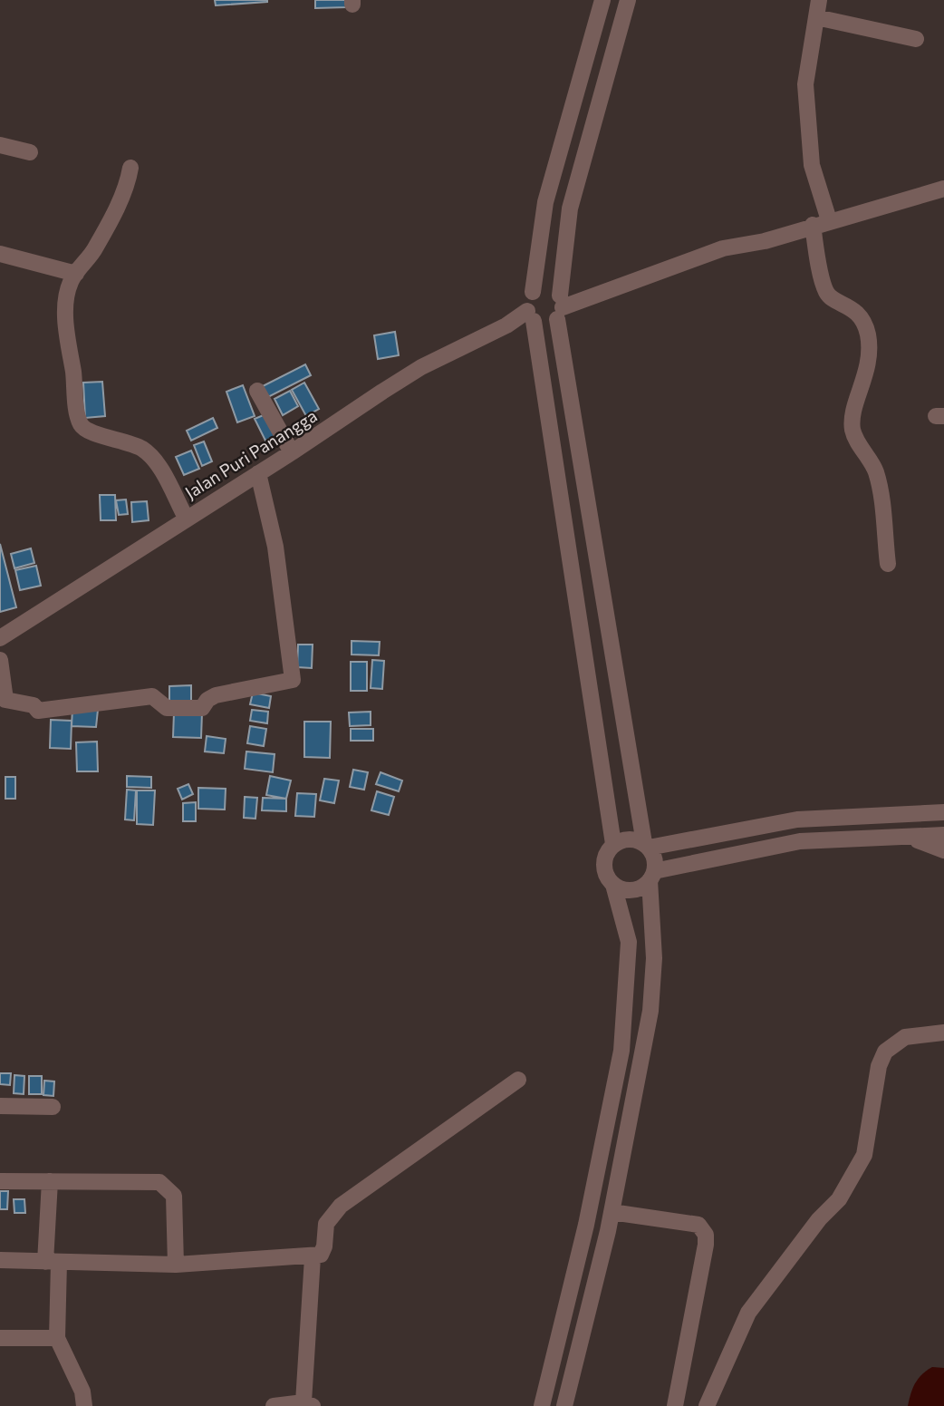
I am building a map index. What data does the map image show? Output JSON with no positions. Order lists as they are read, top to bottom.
{
  "streets": {
    "street": ["Jalan Puri Panangga"]
  }
}
